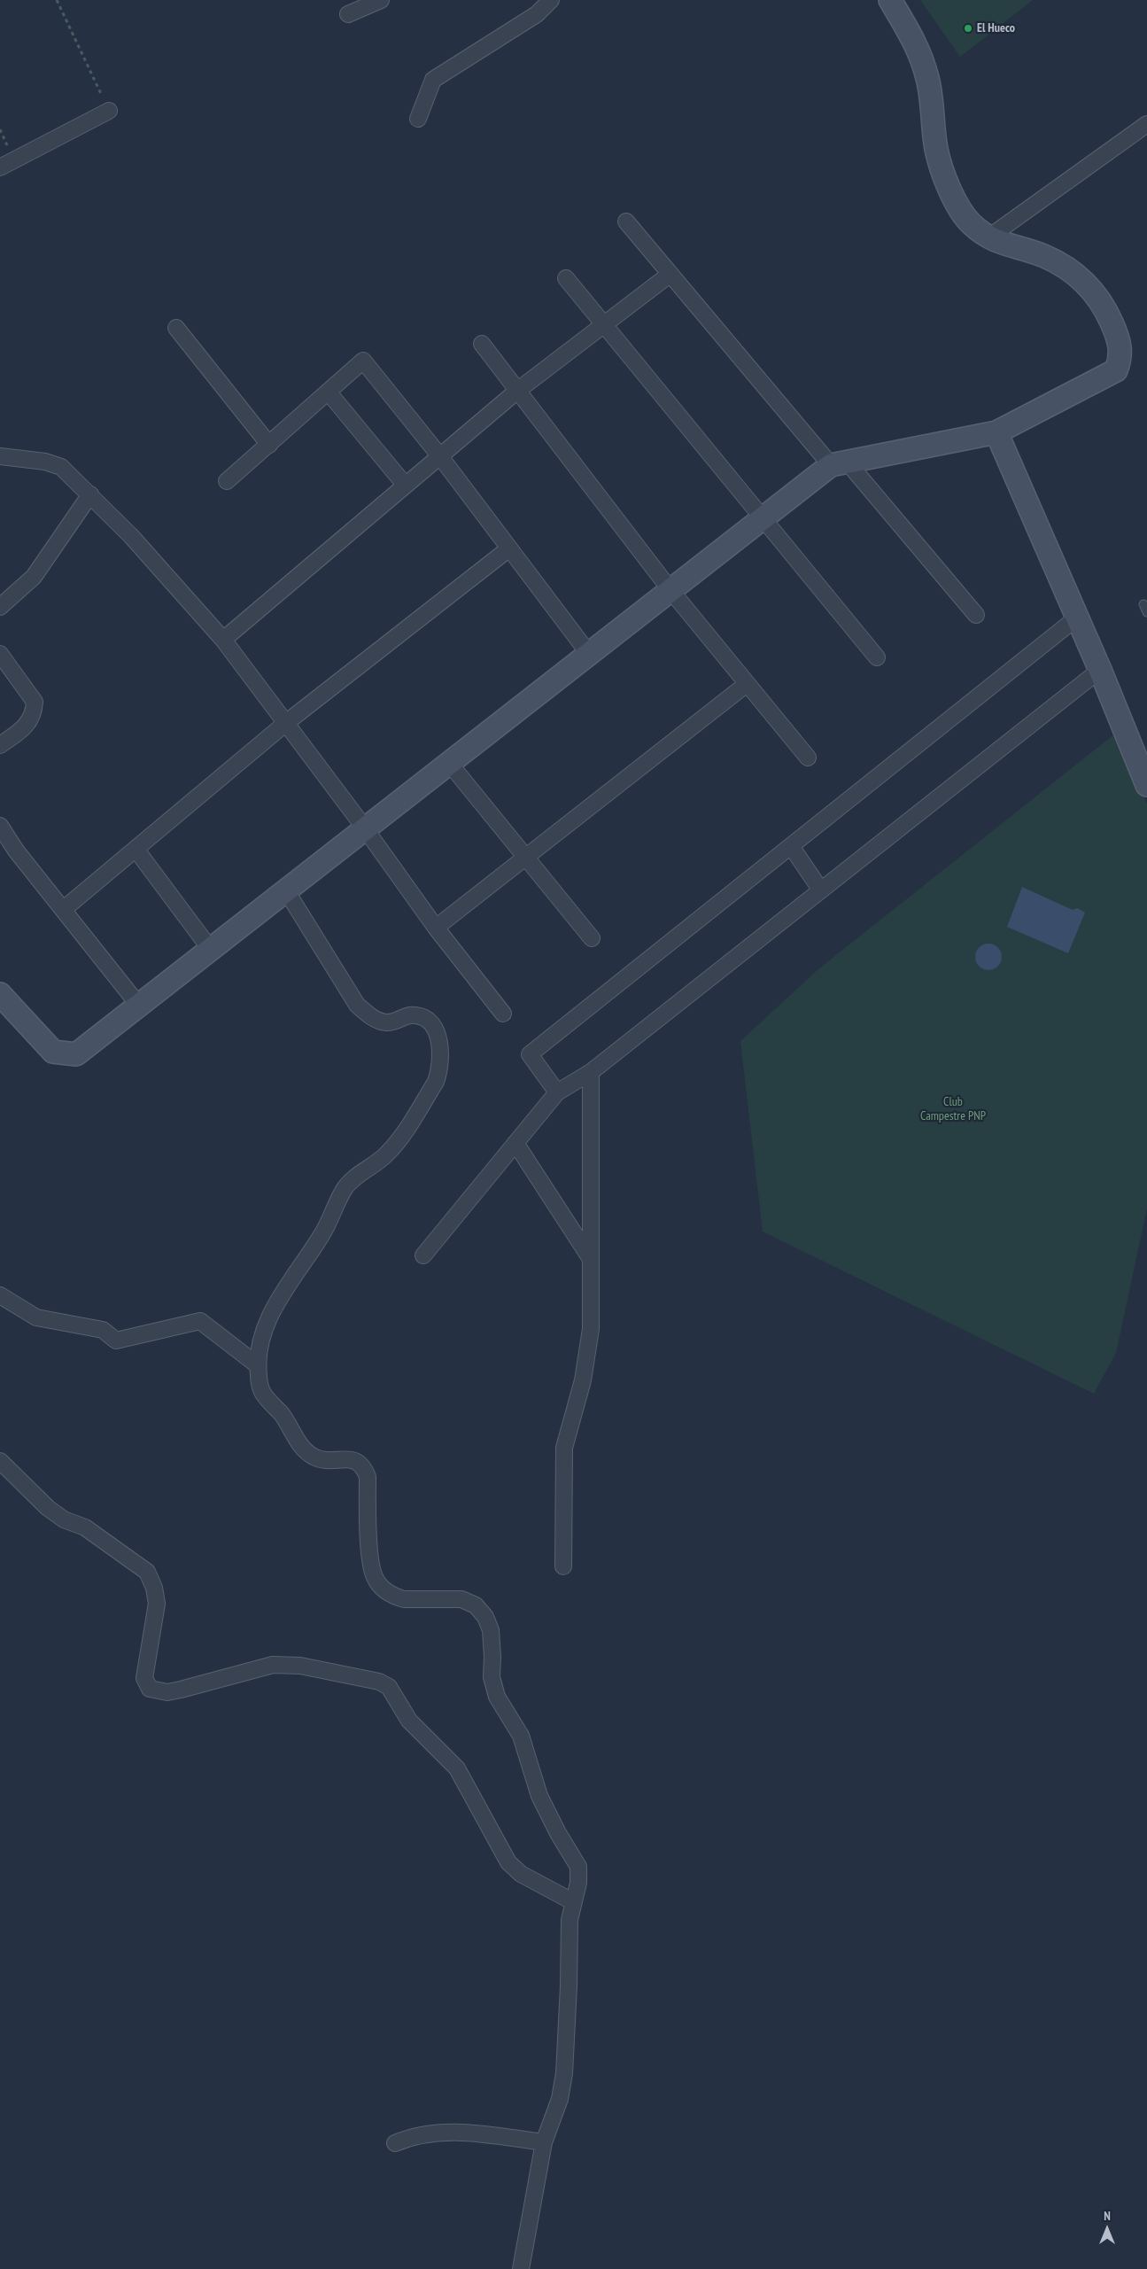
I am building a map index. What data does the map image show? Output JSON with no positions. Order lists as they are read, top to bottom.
{
  "parks": ["Club Campestre PNP"],
  "places": ["El Hueco"],
  "north": "top"
}
